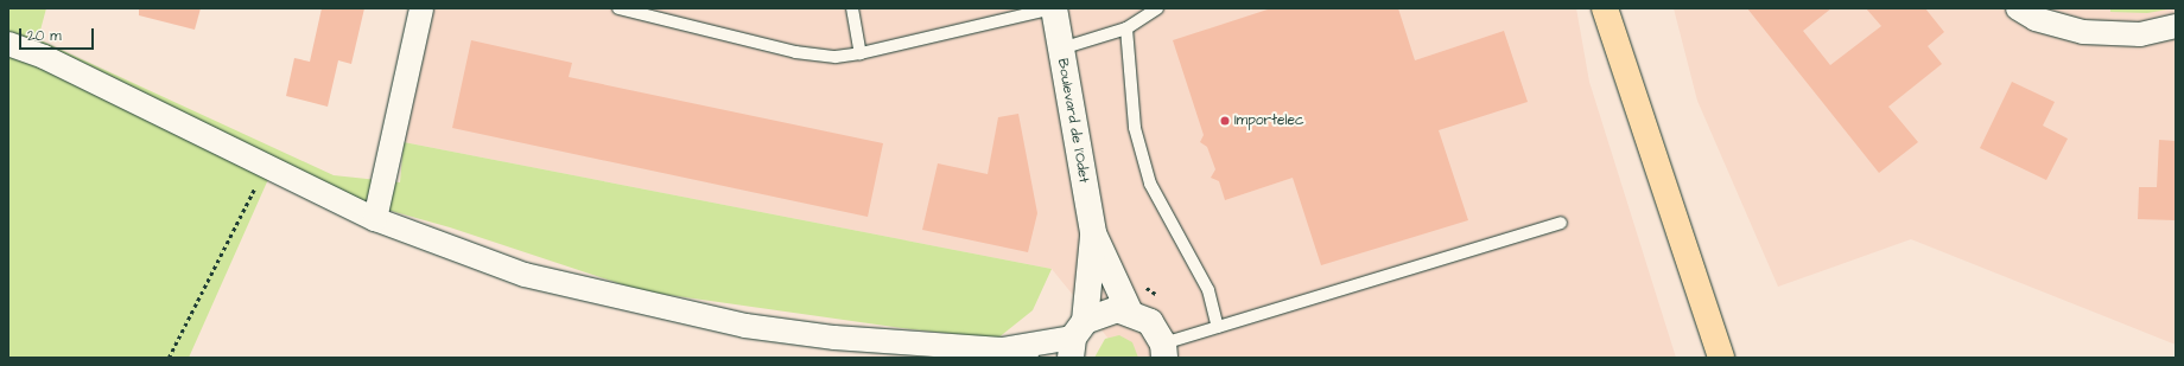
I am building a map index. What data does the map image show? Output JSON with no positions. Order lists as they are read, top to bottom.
{
  "streets": {
    "street": ["Boulevard de l'Odet"]
  },
  "places": ["Importelec"],
  "scale_bar": "20 m"
}
